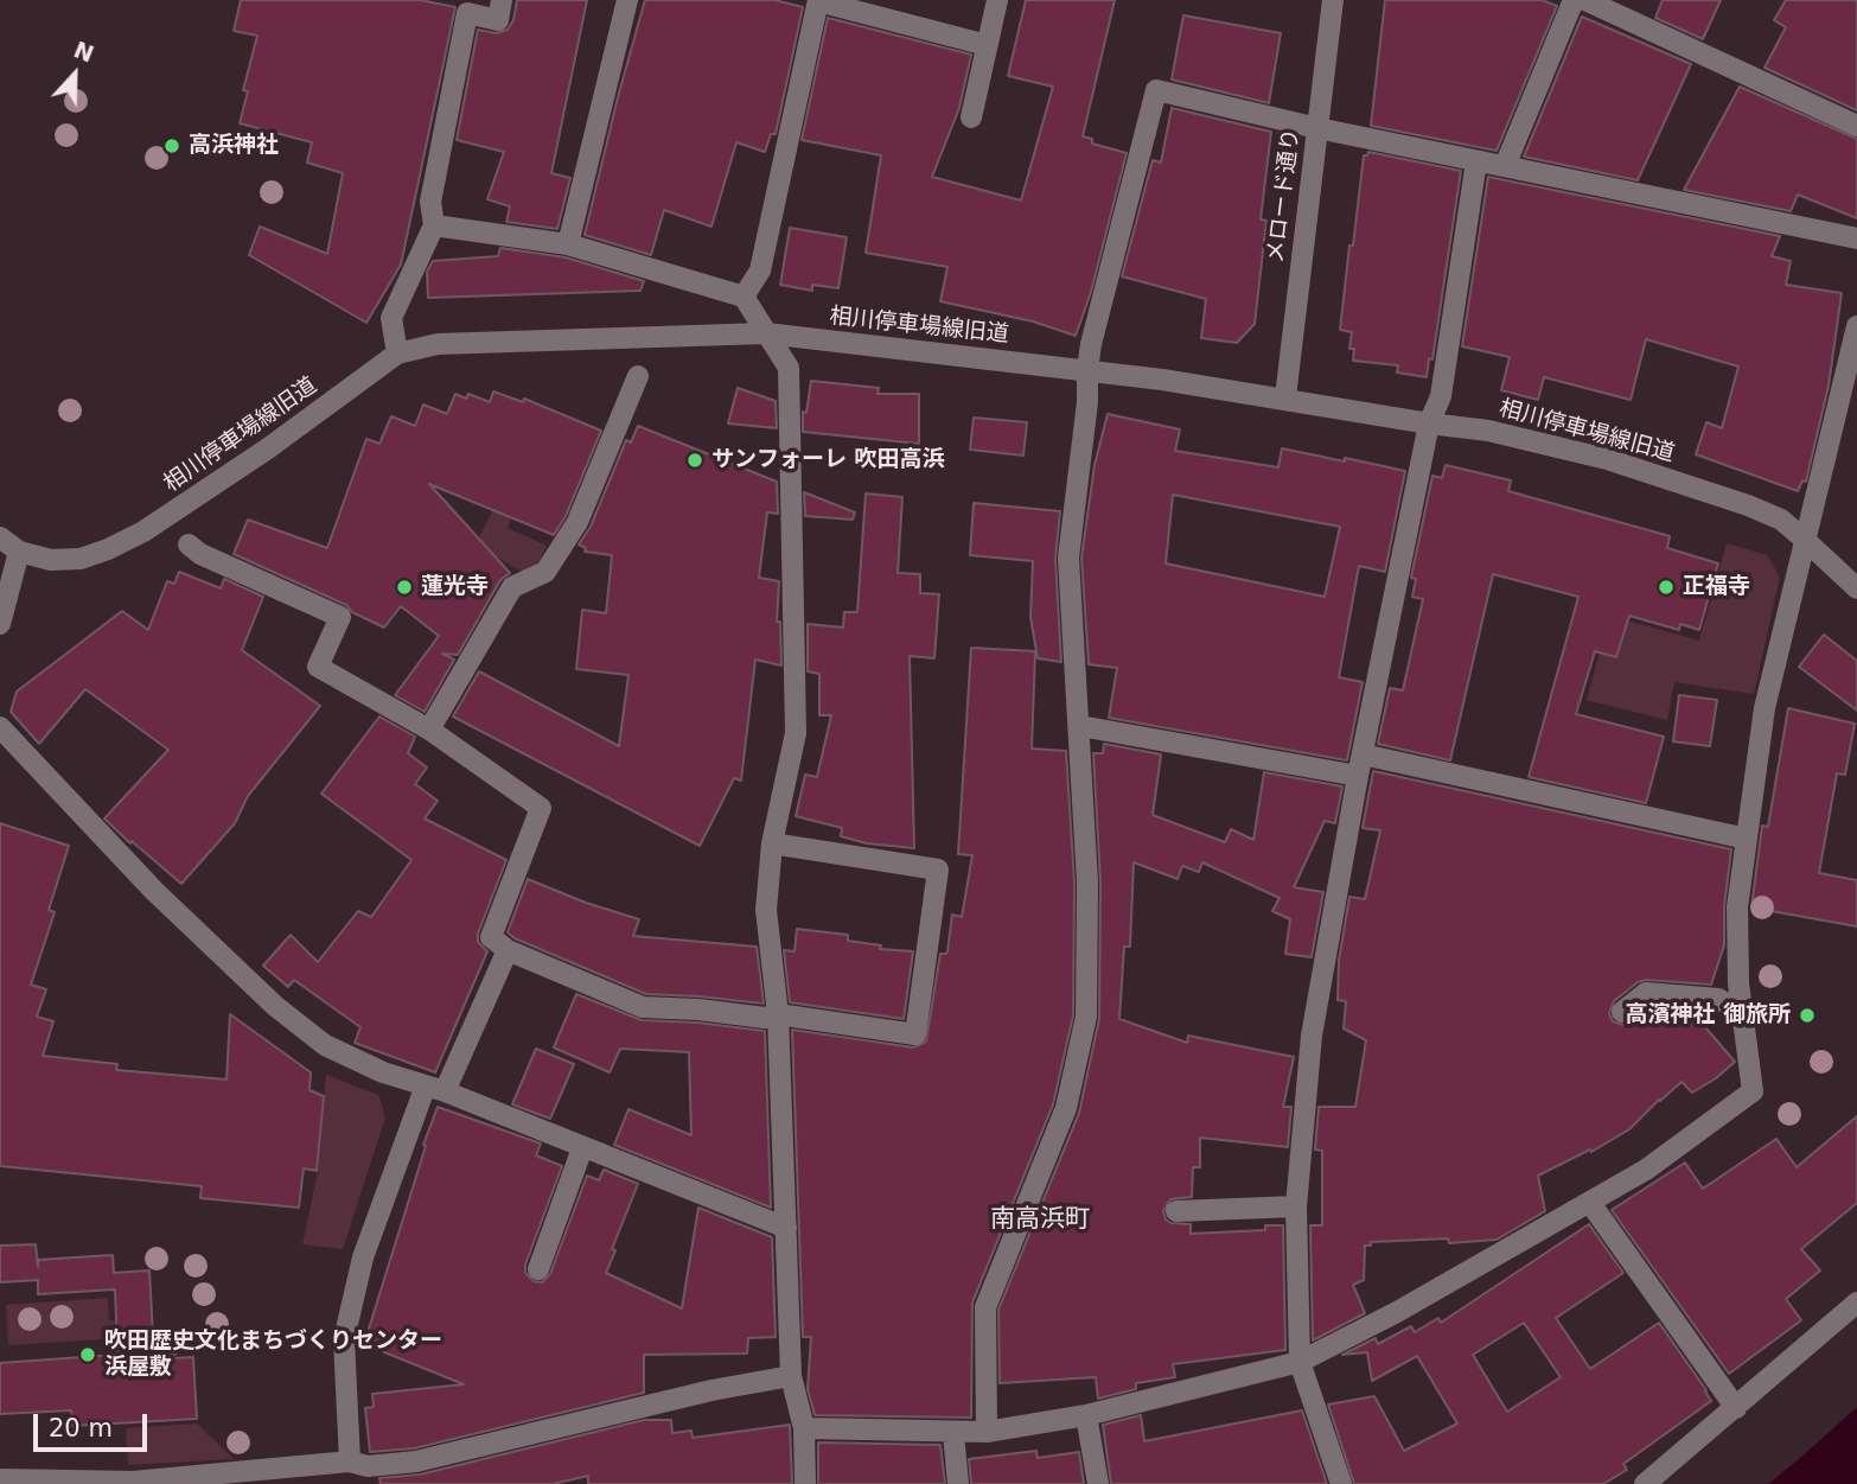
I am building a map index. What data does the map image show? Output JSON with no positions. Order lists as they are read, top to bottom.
{
  "streets": {
    "street": ["メロード通り", "相川停車場線旧道"]
  },
  "crossings": [
    ["メロード通り", "相川停車場線旧道"]
  ],
  "districts": ["南高浜町"],
  "places": [
    "高浜神社",
    "サンフォーレ 吹田高浜",
    "蓮光寺",
    "正福寺",
    "高濱神社 御旅所",
    "吹田歴史文化まちづくりセンター 浜屋敷"
  ],
  "scale_bar": "20 m",
  "north": "top"
}
